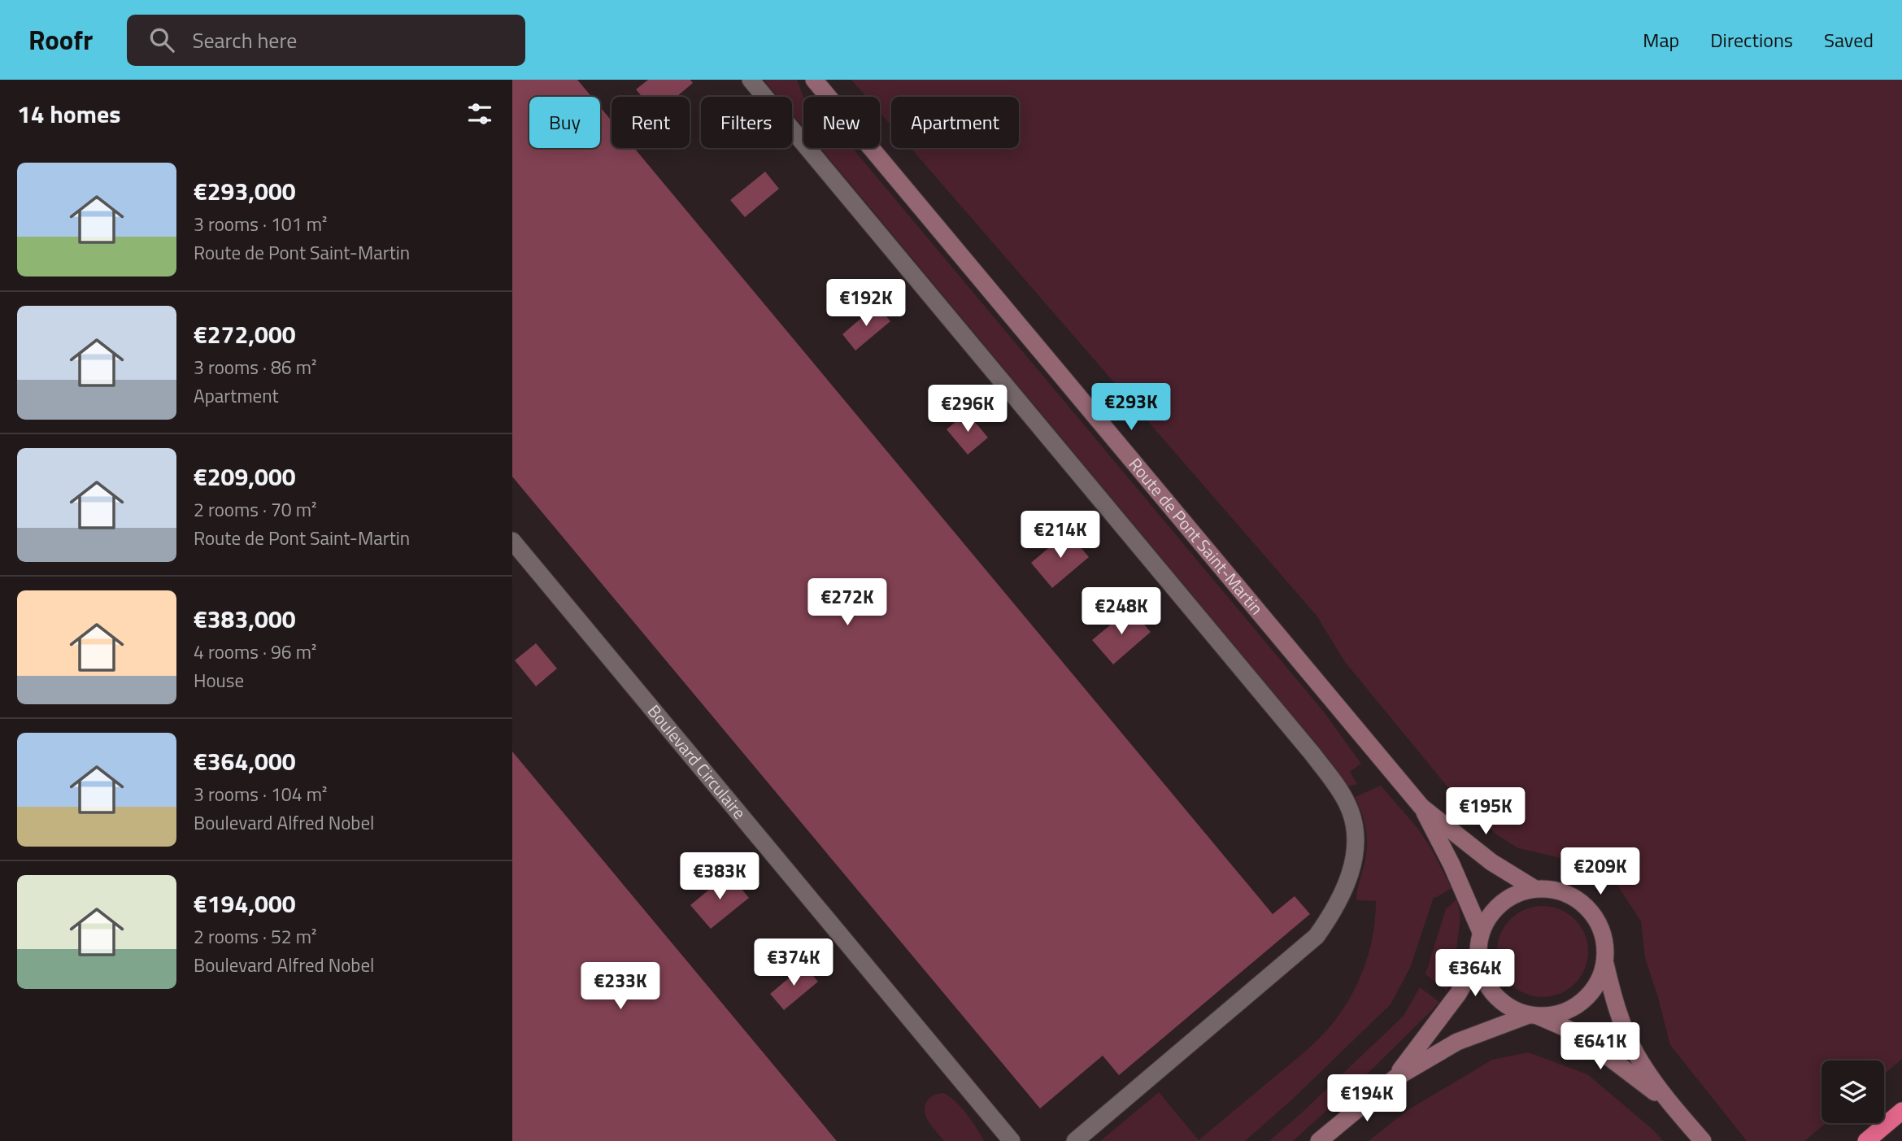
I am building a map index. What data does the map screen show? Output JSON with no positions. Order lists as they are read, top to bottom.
{
  "streets": {
    "main road": ["Route de Pont Saint-Martin"],
    "lane": ["Boulevard Circulaire"]
  },
  "page": {
    "header": "Roofr",
    "search": "Search here",
    "nav": ["Map", "Directions", "Saved"],
    "heading": "14 homes",
    "chip": [
      "Buy",
      "Rent",
      "Filters",
      "New",
      "Apartment"
    ],
    "list": [
      {
        "name": "€293,000",
        "note": "3 rooms · 101 m² · Route de Pont Saint-Martin"
      },
      {
        "name": "€272,000",
        "note": "3 rooms · 86 m² · Apartment"
      },
      {
        "name": "€209,000",
        "note": "2 rooms · 70 m² · Route de Pont Saint-Martin"
      },
      {
        "name": "€383,000",
        "note": "4 rooms · 96 m² · House"
      },
      {
        "name": "€364,000",
        "note": "3 rooms · 104 m² · Boulevard Alfred Nobel"
      },
      {
        "name": "€194,000",
        "note": "2 rooms · 52 m² · Boulevard Alfred Nobel"
      }
    ],
    "price": [
      "€192K",
      "€293K",
      "€296K",
      "€214K",
      "€272K",
      "€248K",
      "€195K",
      "€209K",
      "€383K",
      "€374K",
      "€364K",
      "€233K",
      "€641K",
      "€194K"
    ]
  }
}
